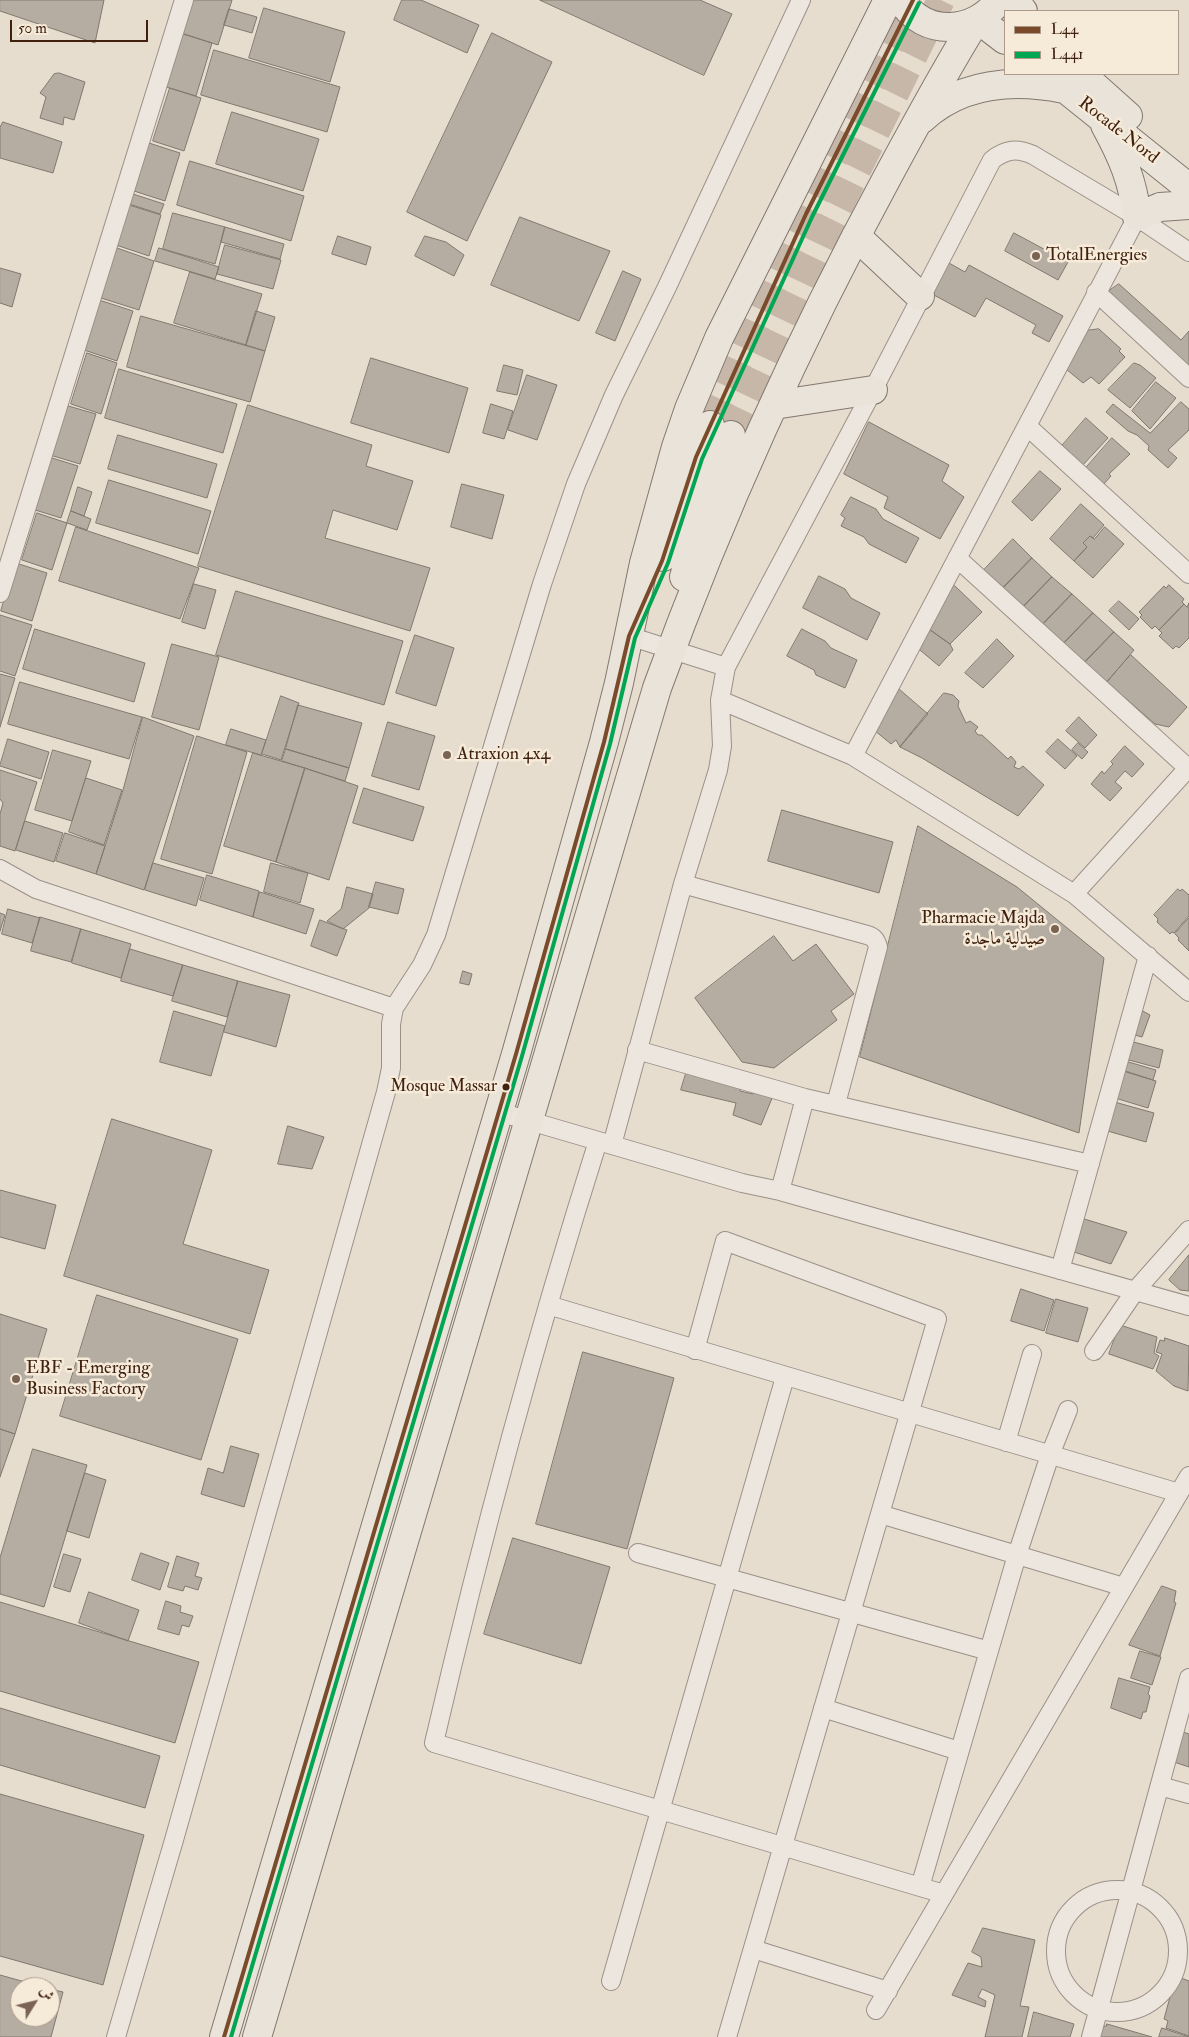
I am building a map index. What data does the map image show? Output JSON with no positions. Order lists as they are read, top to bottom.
{
  "streets": {
    "highway": ["Rocade Nord"]
  },
  "places": [
    "TotalEnergies",
    "Atraxion 4x4",
    "Pharmacie Majda صيدلية ماجدة",
    "Mosque Massar",
    "EBF - Emerging Business Factory"
  ],
  "lines": ["transit line L44", "transit line L441"],
  "legend": ["L44", "L441"],
  "scale_bar": "50 m",
  "north": "top right"
}
